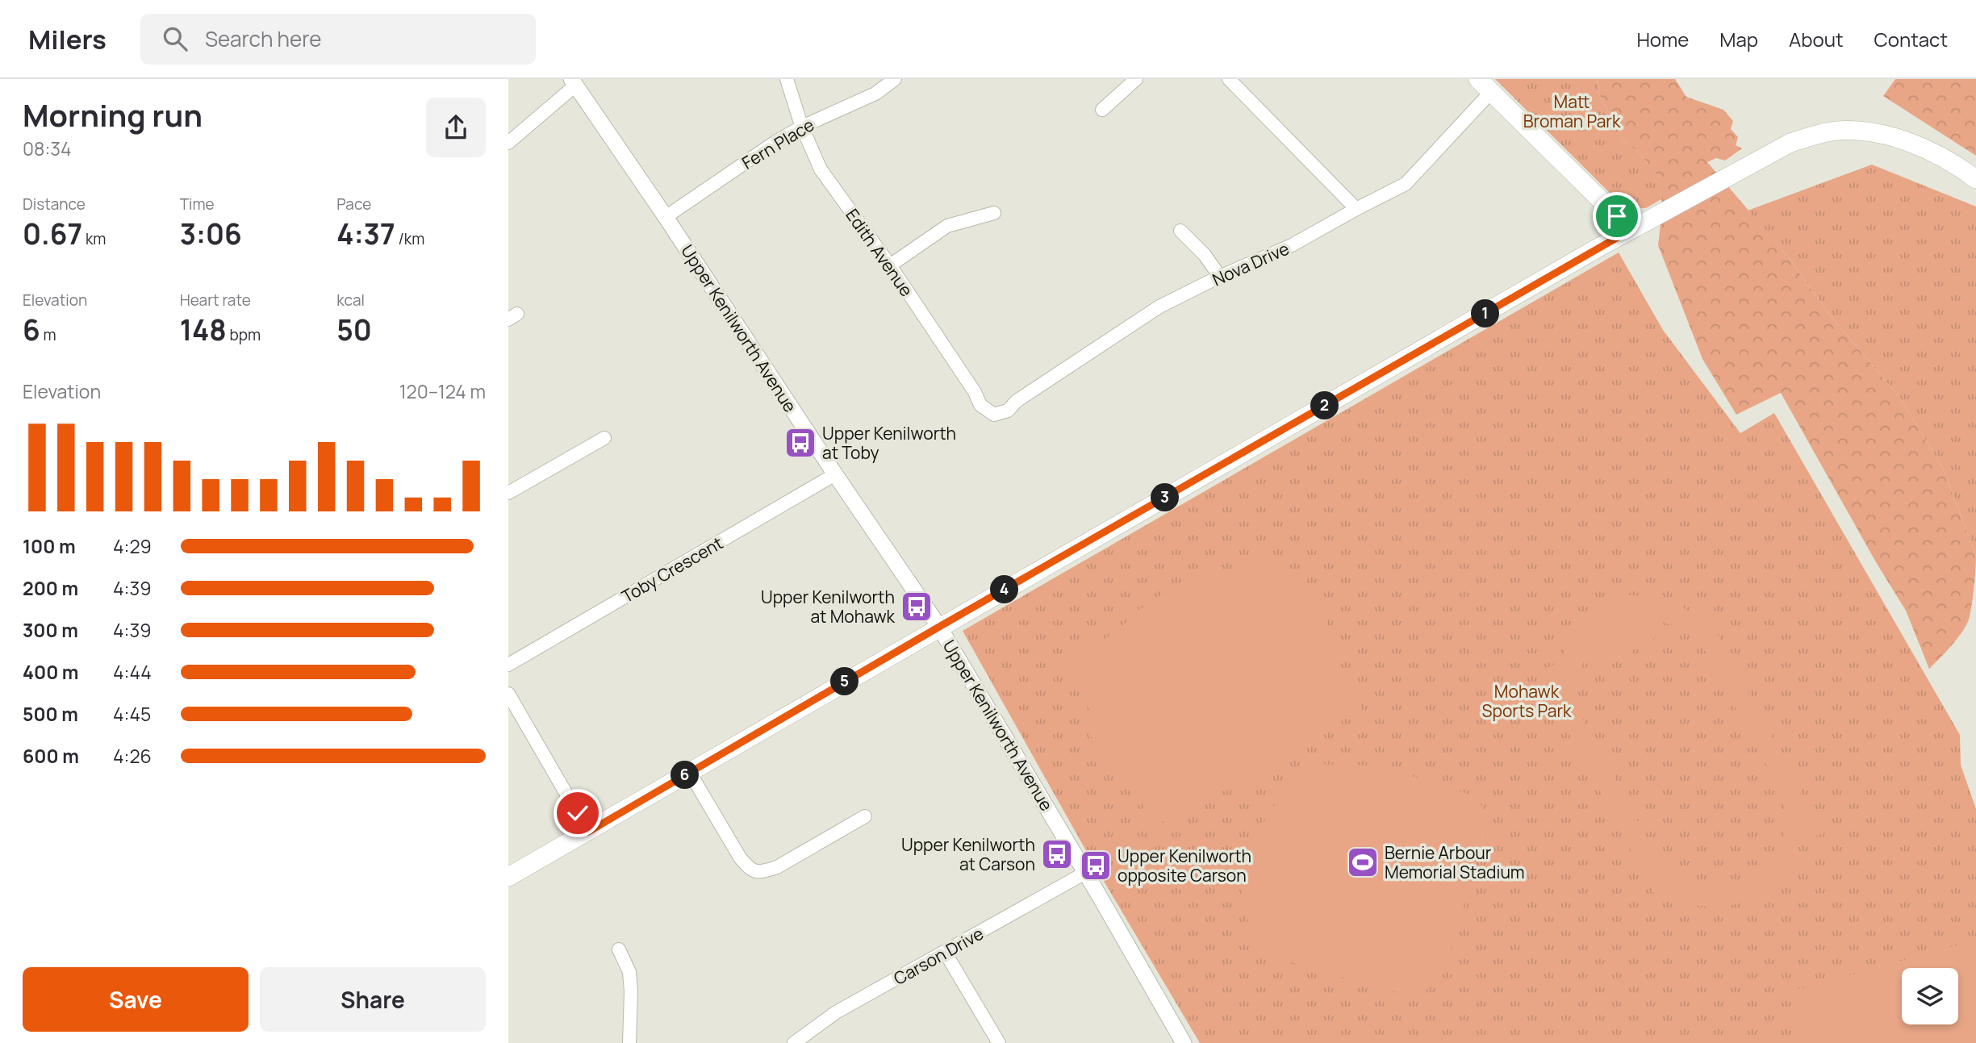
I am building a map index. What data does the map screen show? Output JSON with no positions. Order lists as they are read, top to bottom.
{
  "streets": {
    "street": [
      "Fern Place",
      "Edith Avenue",
      "Nova Drive",
      "Upper Kenilworth Avenue",
      "Toby Crescent",
      "Carson Drive"
    ]
  },
  "crossings": [
    ["Fern Place", "Edith Avenue"],
    ["Fern Place", "Upper Kenilworth Avenue"],
    ["Edith Avenue", "Nova Drive"],
    ["Upper Kenilworth Avenue", "Toby Crescent"],
    ["Upper Kenilworth Avenue", "Carson Drive"]
  ],
  "parks": ["Matt Broman Park", "Mohawk Sports Park"],
  "places": {
    "bus stop": [
      "Upper Kenilworth at Toby",
      "Upper Kenilworth at Mohawk",
      "Upper Kenilworth at Carson",
      "Upper Kenilworth opposite Carson"
    ],
    "sports": ["Bernie Arbour Memorial Stadium"]
  },
  "page": {
    "header": "Milers",
    "search": "Search here",
    "nav": [
      "Home",
      "Map",
      "About",
      "Contact"
    ],
    "heading": ["Morning run", "08:34"],
    "stats": [
      ["Distance", "0.67 km"],
      ["Time", "3:06"],
      ["Pace", "4:37 /km"],
      ["Elevation", "6 m"],
      ["Heart rate", "148 bpm"],
      ["kcal", "50"]
    ],
    "pins": [
      "1",
      "2",
      "3",
      "4",
      "5",
      "6"
    ],
    "chart": ["Elevation", "120–124 m"],
    "list": [
      {
        "name": "100 m",
        "note": "4:29"
      },
      {
        "name": "200 m",
        "note": "4:39"
      },
      {
        "name": "300 m",
        "note": "4:39"
      },
      {
        "name": "400 m",
        "note": "4:44"
      },
      {
        "name": "500 m",
        "note": "4:45"
      },
      {
        "name": "600 m",
        "note": "4:26"
      }
    ],
    "buttons": ["Save", "Share"]
  }
}
